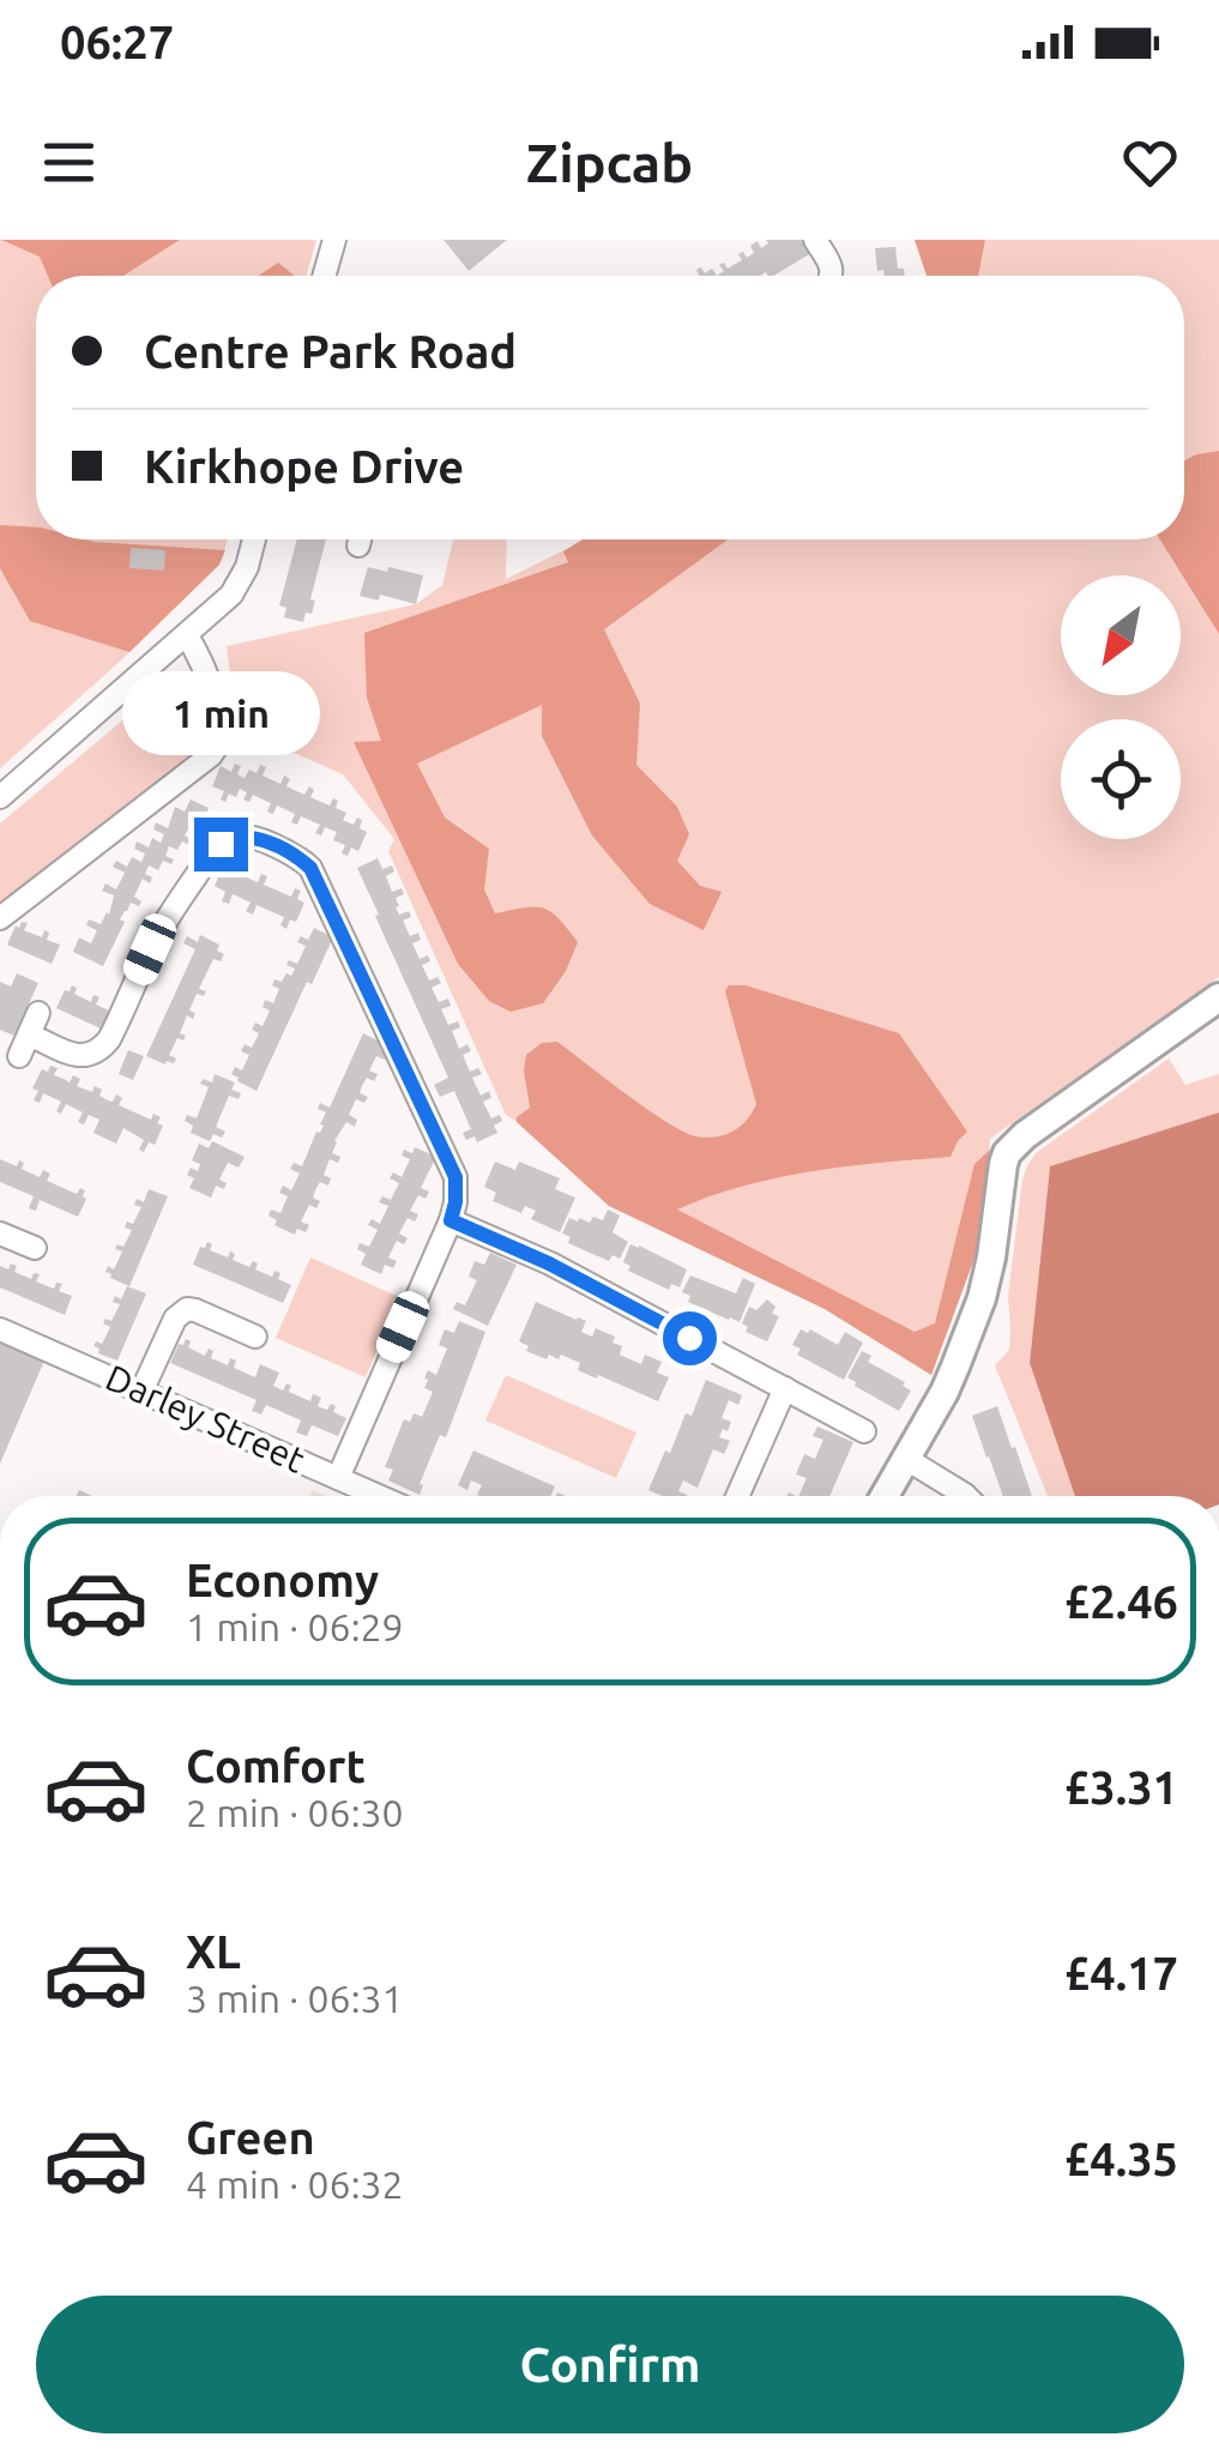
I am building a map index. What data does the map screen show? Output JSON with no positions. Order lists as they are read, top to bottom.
{
  "streets": {
    "street": ["Darley Street"]
  },
  "north": "bottom left",
  "page": {
    "status": "06:27",
    "header": "Zipcab",
    "banner": ["Centre Park Road", "Kirkhope Drive"],
    "bubble": "1 min",
    "list": [
      {
        "name": "Economy",
        "note": "1 min · 06:29",
        "value": "£2.46"
      },
      {
        "name": "Comfort",
        "note": "2 min · 06:30",
        "value": "£3.31"
      },
      {
        "name": "XL",
        "note": "3 min · 06:31",
        "value": "£4.17"
      },
      {
        "name": "Green",
        "note": "4 min · 06:32",
        "value": "£4.35"
      }
    ],
    "buttons": "Confirm"
  }
}
